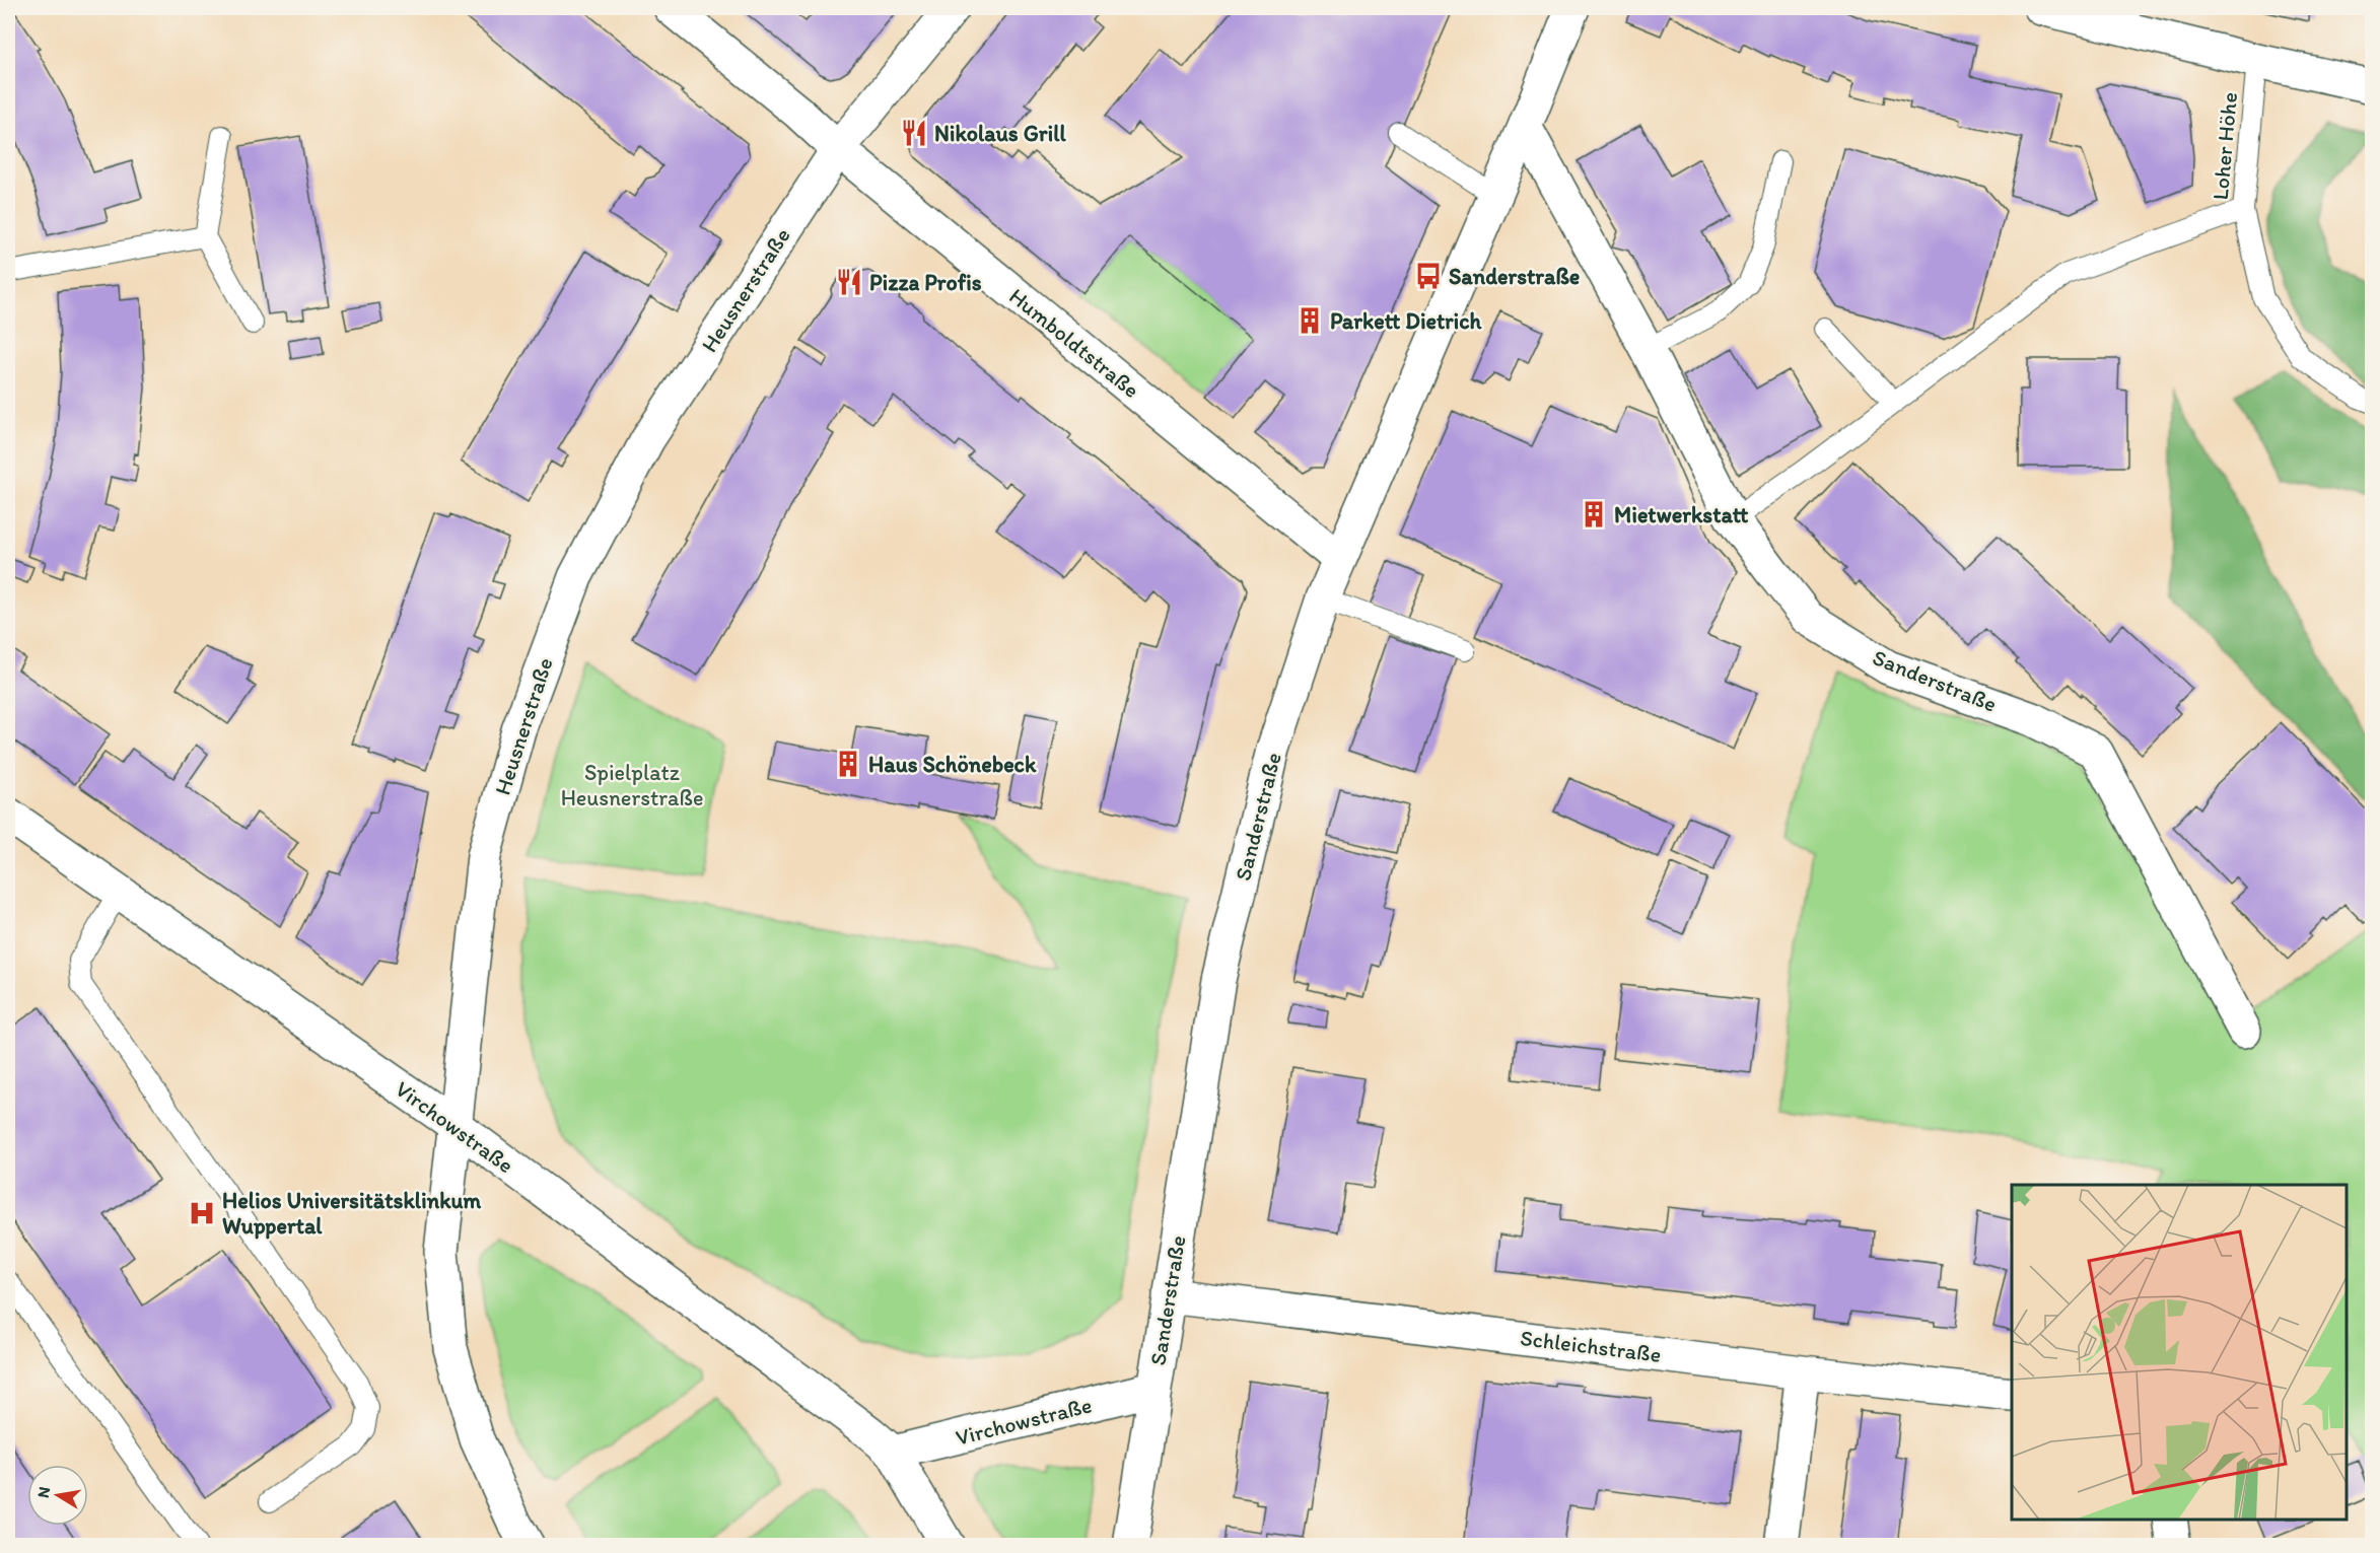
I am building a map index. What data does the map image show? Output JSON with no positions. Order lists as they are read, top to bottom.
{
  "streets": {
    "street": [
      "Heusnerstraße",
      "Humboldtstraße",
      "Sanderstraße",
      "Virchowstraße",
      "Schleichstraße"
    ],
    "lane": ["Loher Höhe"]
  },
  "crossings": [
    ["Heusnerstraße", "Humboldtstraße"],
    ["Heusnerstraße", "Virchowstraße"],
    ["Humboldtstraße", "Sanderstraße"],
    ["Sanderstraße", "Virchowstraße"],
    ["Sanderstraße", "Schleichstraße"]
  ],
  "parks": ["Spielplatz Heusnerstraße"],
  "places": {
    "restaurant": ["Nikolaus Grill", "Pizza Profis"],
    "bus stop": ["Sanderstraße"],
    "building": ["Parkett Dietrich", "Mietwerkstatt", "Haus Schönebeck"],
    "hospital": ["Helios Universitätsklinkum Wuppertal"]
  },
  "north": "left"
}
